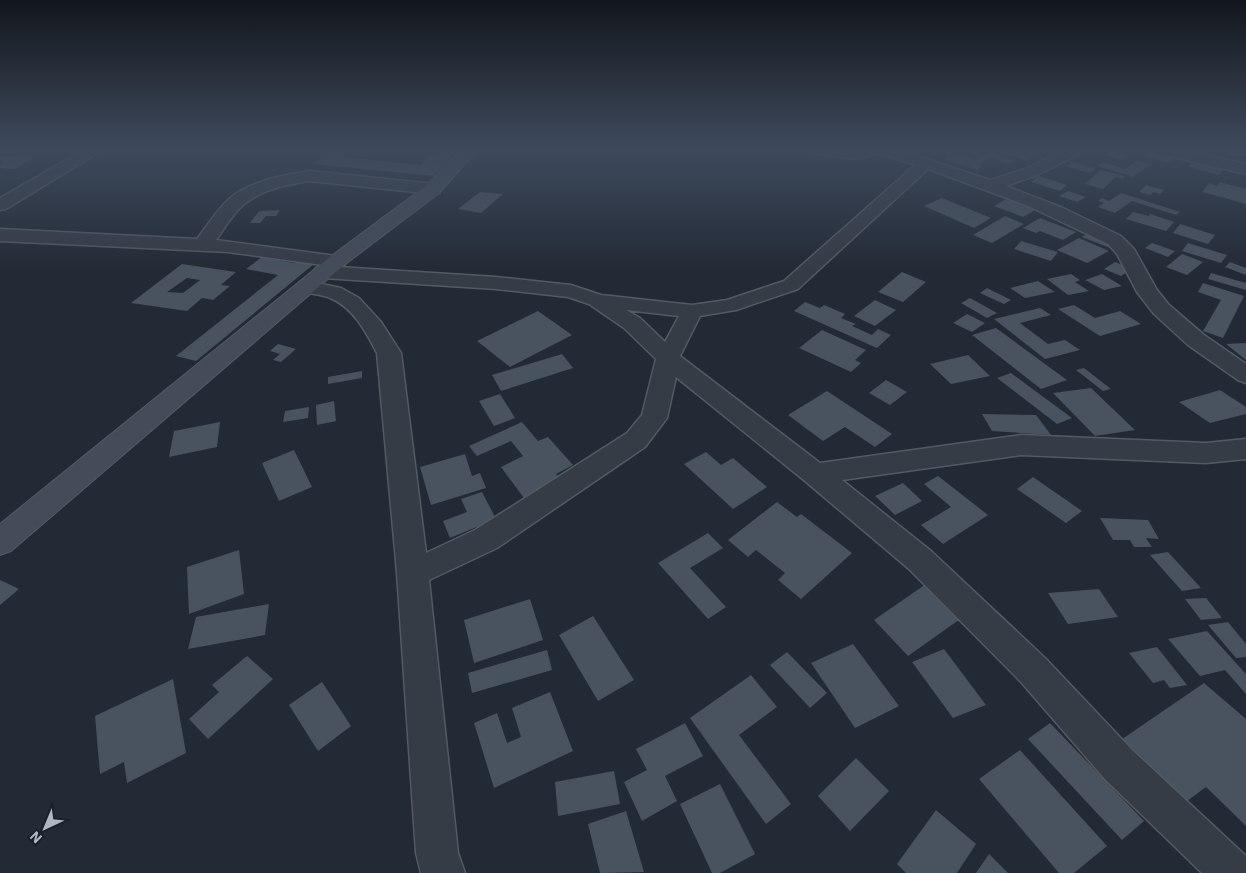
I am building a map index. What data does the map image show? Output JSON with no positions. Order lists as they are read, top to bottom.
{
  "north": "bottom left"
}
